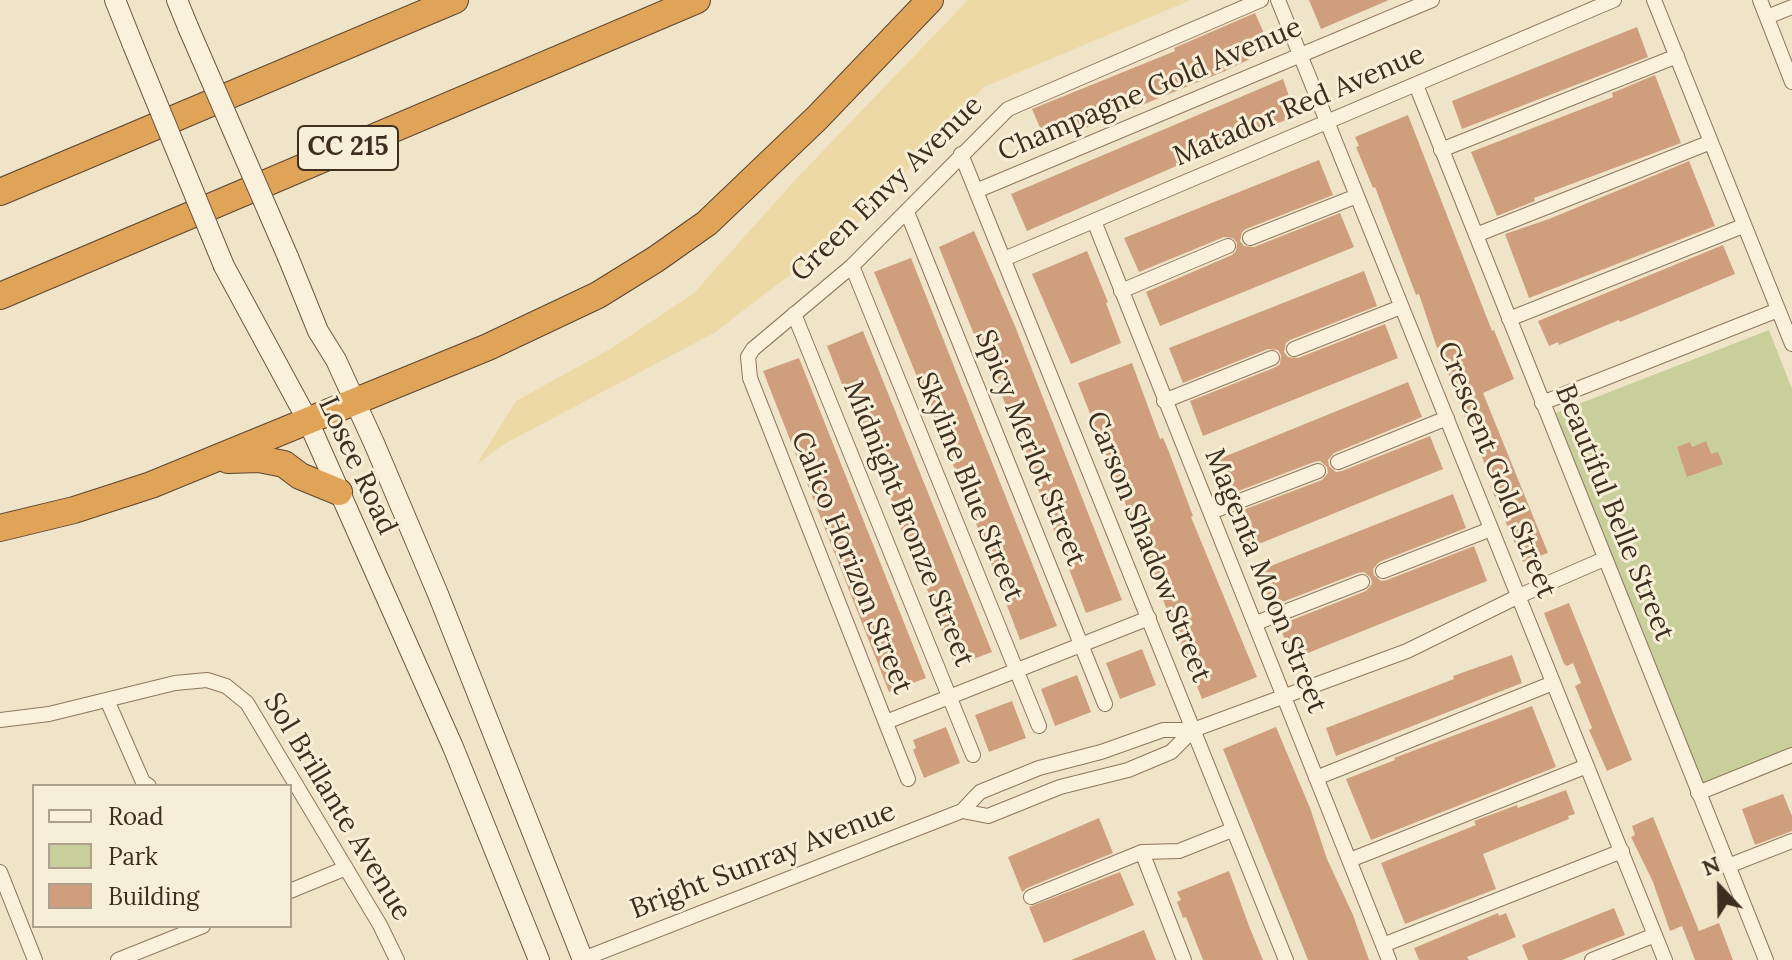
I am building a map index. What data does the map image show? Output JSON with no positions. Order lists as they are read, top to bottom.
{
  "streets": {
    "highway": ["CC 215"],
    "main road": ["Losee Road"],
    "street": [
      "Champagne Gold Avenue",
      "Matador Red Avenue",
      "Green Envy Avenue",
      "Spicy Merlot Street",
      "Crescent Gold Street",
      "Skyline Blue Street",
      "Beautiful Belle Street",
      "Midnight Bronze Street",
      "Carson Shadow Street",
      "Calico Horizon Street",
      "Magenta Moon Street",
      "Sol Brillante Avenue",
      "Bright Sunray Avenue"
    ]
  },
  "crossings": [
    ["Champagne Gold Avenue", "Crescent Gold Street"],
    ["Champagne Gold Avenue", "Carson Shadow Street"],
    ["Matador Red Avenue", "Crescent Gold Street"],
    ["Matador Red Avenue", "Beautiful Belle Street"],
    ["Matador Red Avenue", "Carson Shadow Street"],
    ["Matador Red Avenue", "Magenta Moon Street"],
    ["Green Envy Avenue", "Spicy Merlot Street"],
    ["Green Envy Avenue", "Skyline Blue Street"],
    ["Green Envy Avenue", "Midnight Bronze Street"],
    ["Green Envy Avenue", "Carson Shadow Street"],
    ["Green Envy Avenue", "Calico Horizon Street"],
    ["Losee Road", "Bright Sunray Avenue"],
    ["Carson Shadow Street", "Bright Sunray Avenue"]
  ],
  "legend": ["Road", "Park", "Building"],
  "north": "top"
}
